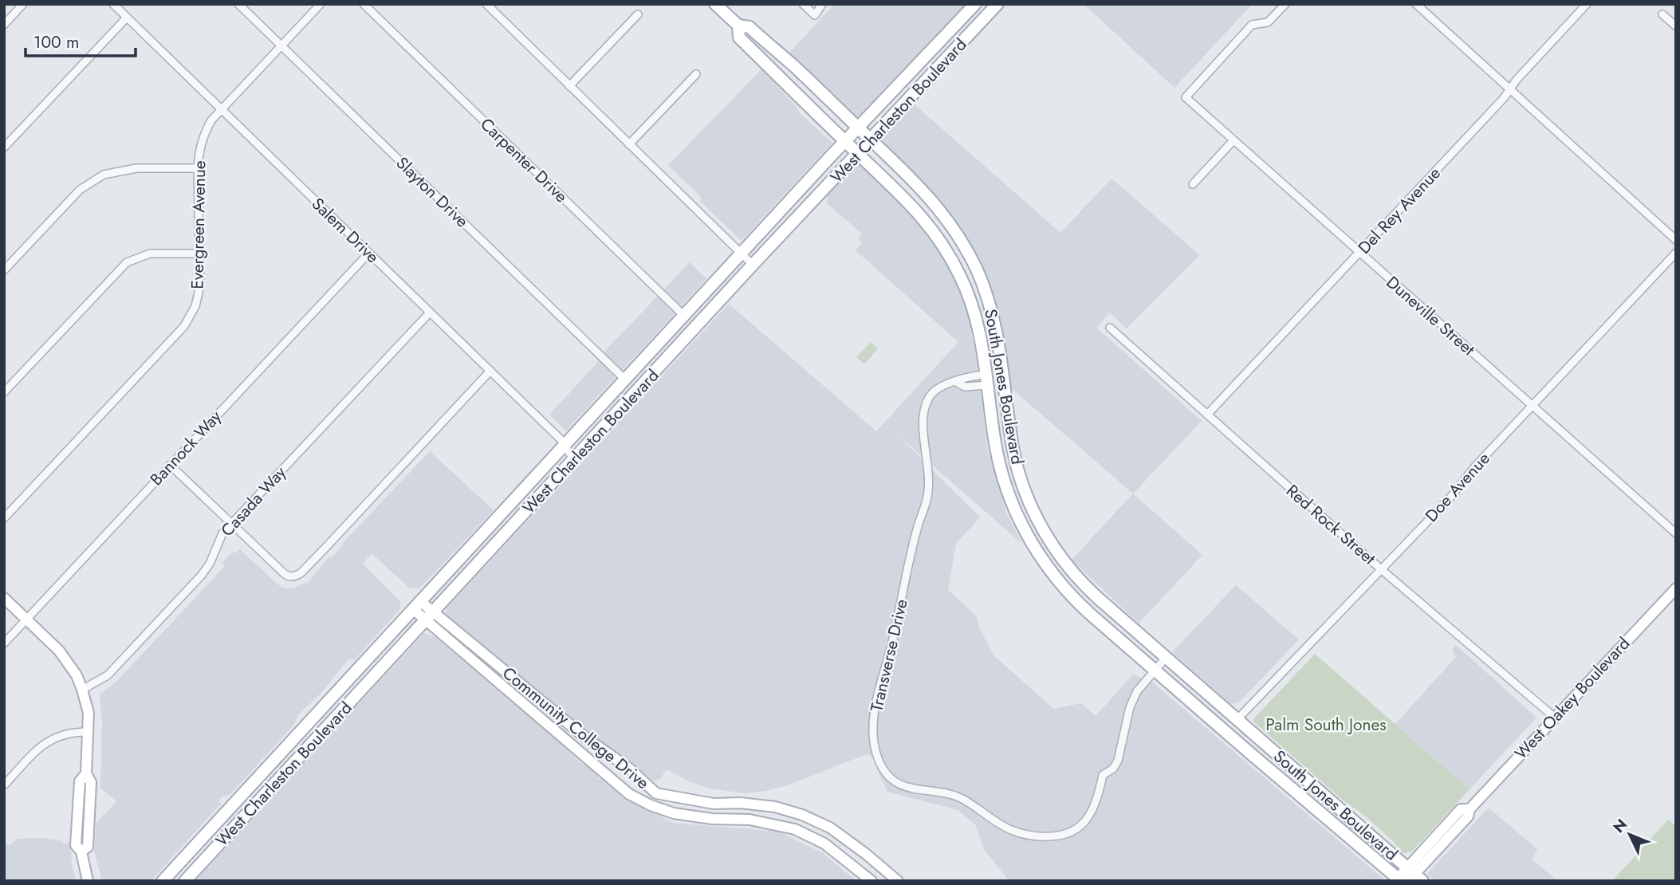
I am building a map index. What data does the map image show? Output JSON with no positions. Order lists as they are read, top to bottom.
{
  "streets": {
    "main road": ["West Charleston Boulevard", "South Jones Boulevard"],
    "street": [
      "Carpenter Drive",
      "Slayton Drive",
      "Del Rey Avenue",
      "Evergreen Avenue",
      "Salem Drive",
      "Duneville Street",
      "Bannock Way",
      "Doe Avenue",
      "Casada Way",
      "Red Rock Street",
      "Transverse Drive",
      "West Oakey Boulevard",
      "Community College Drive"
    ]
  },
  "crossings": [
    ["West Charleston Boulevard", "Carpenter Drive"],
    ["West Charleston Boulevard", "Slayton Drive"],
    ["West Charleston Boulevard", "Salem Drive"],
    ["West Charleston Boulevard", "South Jones Boulevard"],
    ["West Charleston Boulevard", "Community College Drive"],
    ["Slayton Drive", "Evergreen Avenue"],
    ["Del Rey Avenue", "Duneville Street"],
    ["Del Rey Avenue", "Red Rock Street"],
    ["Evergreen Avenue", "Salem Drive"],
    ["Salem Drive", "Bannock Way"],
    ["Salem Drive", "Casada Way"],
    ["Duneville Street", "Doe Avenue"],
    ["South Jones Boulevard", "Doe Avenue"],
    ["South Jones Boulevard", "Transverse Drive"],
    ["South Jones Boulevard", "West Oakey Boulevard"],
    ["Doe Avenue", "Red Rock Street"],
    ["Red Rock Street", "West Oakey Boulevard"]
  ],
  "parks": ["Palm South Jones"],
  "scale_bar": "100 m",
  "north": "top left"
}
